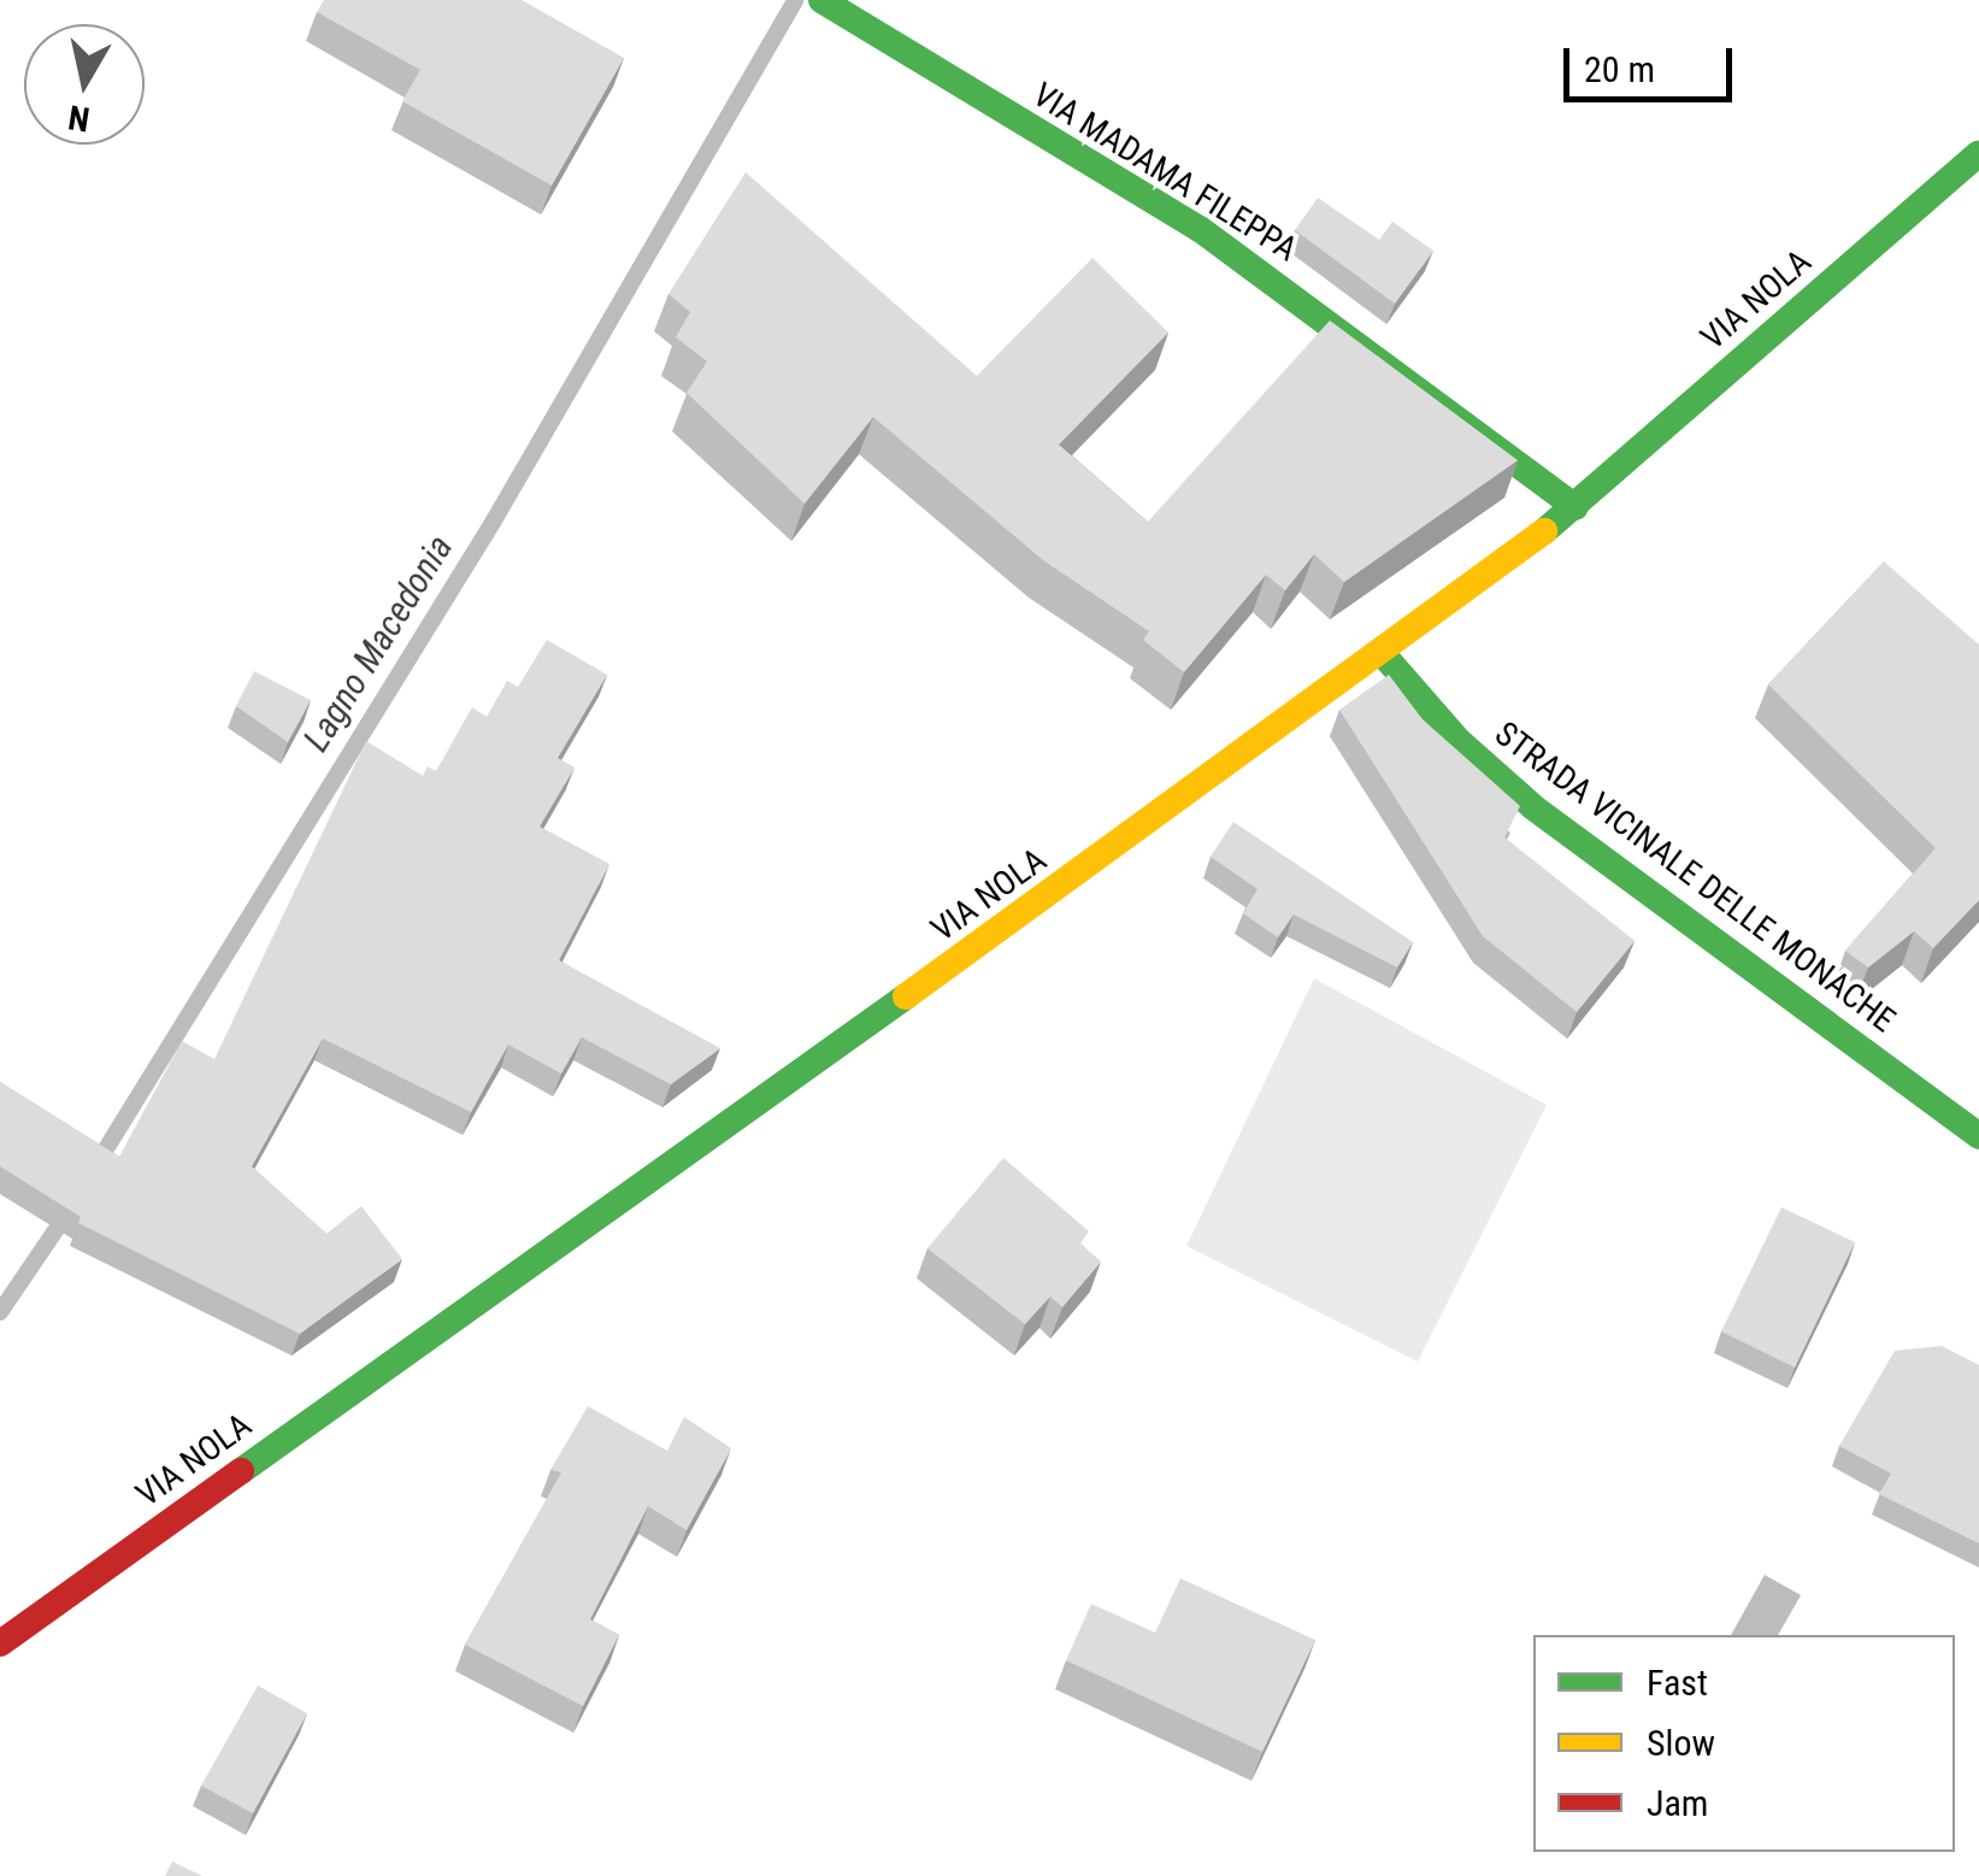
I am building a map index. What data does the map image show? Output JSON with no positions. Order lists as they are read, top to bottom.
{
  "streets": {
    "street": ["VIA MADAMA FILEPPA", "VIA NOLA", "STRADA VICINALE DELLE MONACHE"]
  },
  "crossings": [
    ["VIA MADAMA FILEPPA", "VIA NOLA"],
    ["VIA NOLA", "STRADA VICINALE DELLE MONACHE"]
  ],
  "water": ["Lagno Macedonia"],
  "legend": ["Fast", "Slow", "Jam"],
  "scale_bar": "20 m",
  "north": "bottom"
}
